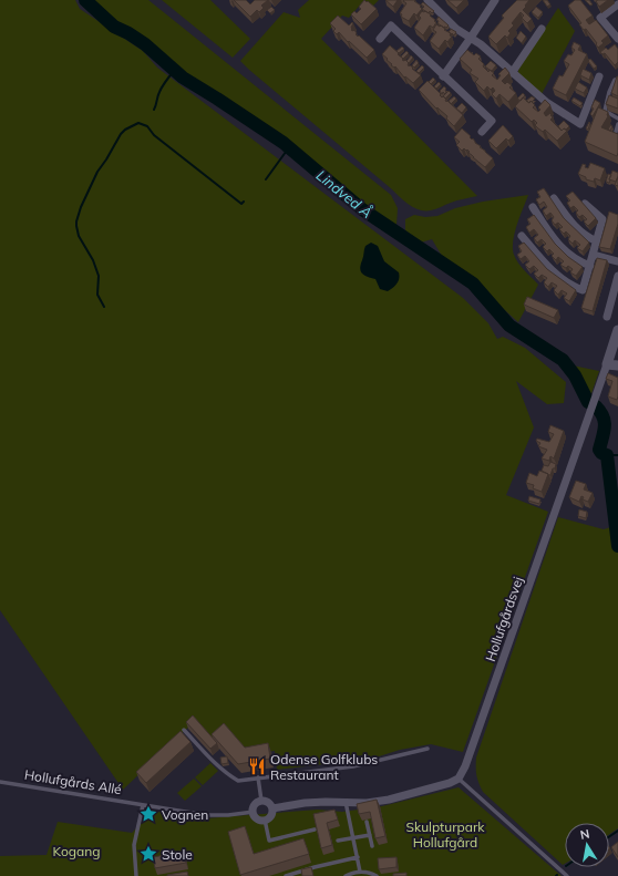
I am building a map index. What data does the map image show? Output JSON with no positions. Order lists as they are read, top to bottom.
{
  "streets": {
    "street": ["Hollufgårdsvej"],
    "lane": ["Hollufgårds Allé"]
  },
  "water": ["Lindved Å"],
  "parks": ["Skulpturpark Hollufgård", "Kogang"],
  "places": {
    "restaurant": ["Odense Golfklubs Restaurant"],
    "place": ["Vognen", "Stole"]
  },
  "north": "top"
}
